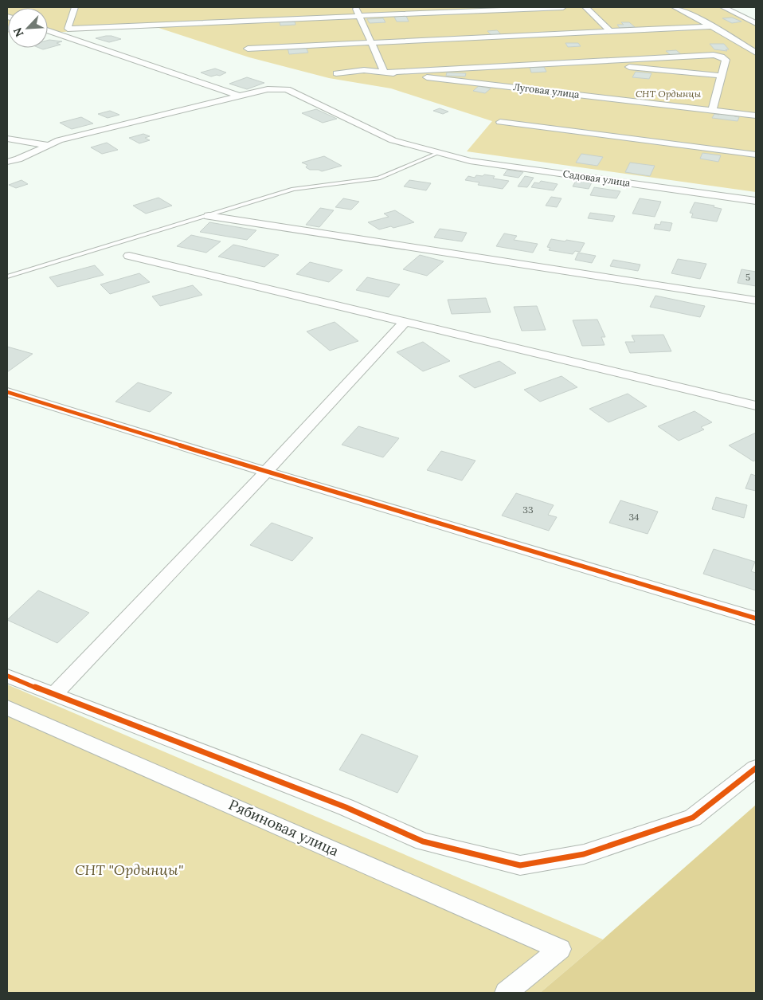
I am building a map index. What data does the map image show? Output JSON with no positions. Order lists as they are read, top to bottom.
{
  "streets": {
    "street": ["Луговая улица", "Садовая улица", "Рябиновая улица"]
  },
  "parks": ["СНТ Ордынцы", "СНТ \"Ордынцы\""],
  "house_numbers": ["5", "33", "34"],
  "north": "bottom left"
}
